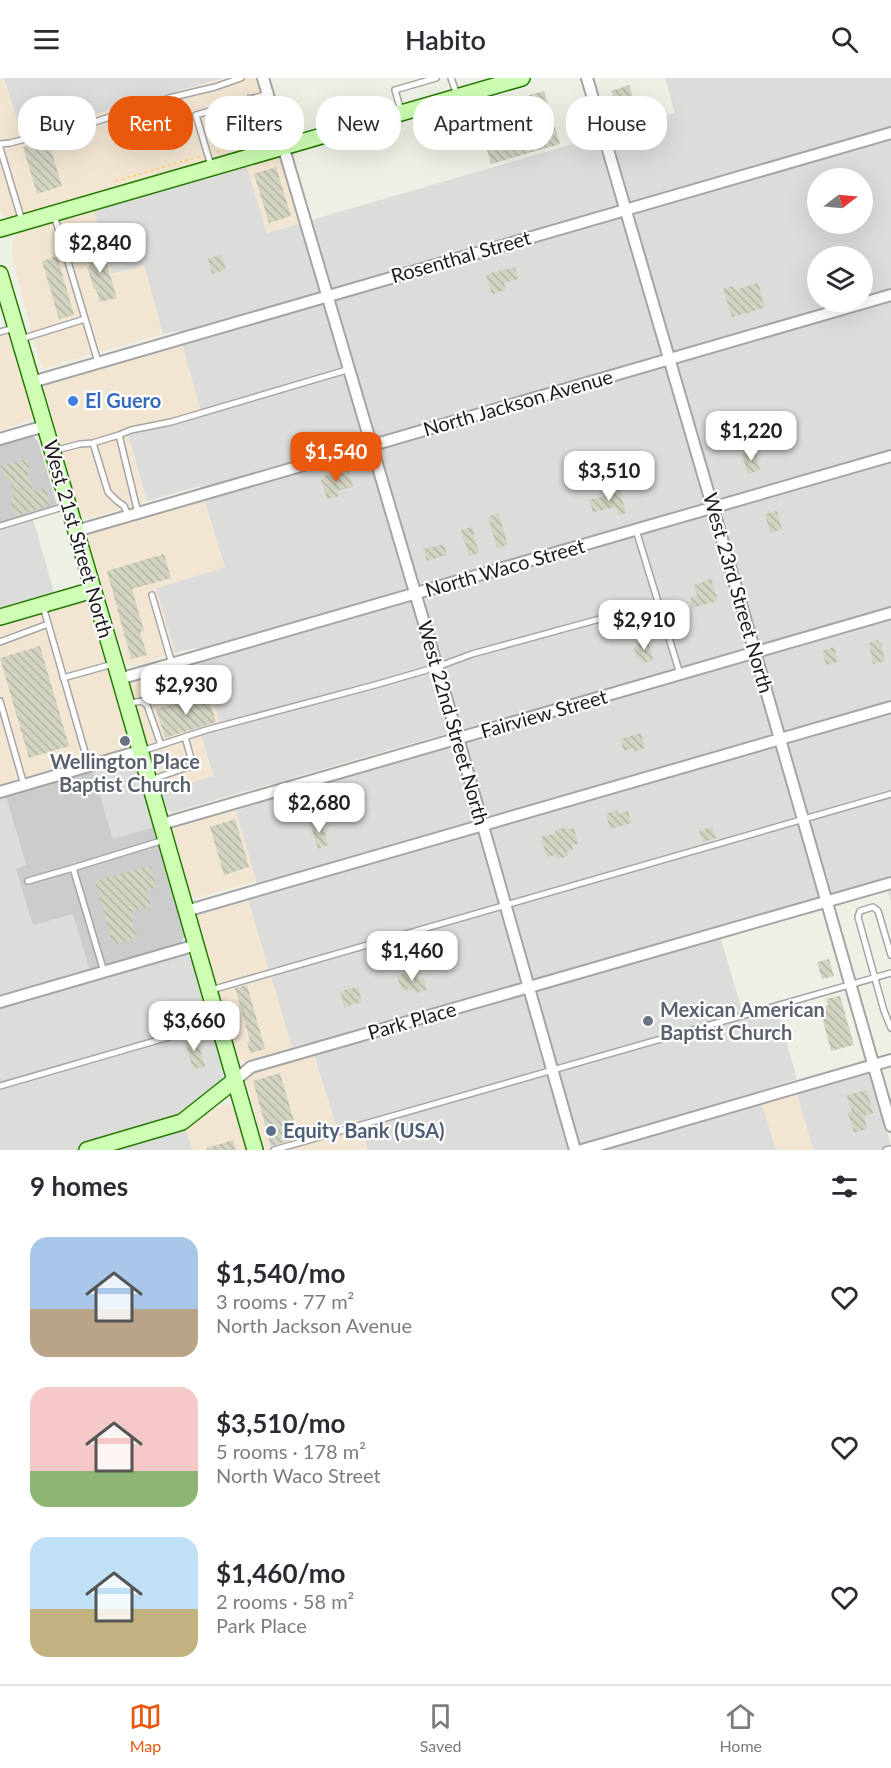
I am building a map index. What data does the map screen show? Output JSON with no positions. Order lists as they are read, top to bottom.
{
  "streets": {
    "main road": ["West 21st Street North", "Park Place"],
    "street": [
      "Rosenthal Street",
      "North Jackson Avenue",
      "North Waco Street",
      "West 23rd Street North",
      "Fairview Street",
      "West 22nd Street North"
    ]
  },
  "crossings": [
    ["Rosenthal Street", "West 21st Street North"],
    ["Rosenthal Street", "West 23rd Street North"],
    ["Rosenthal Street", "West 22nd Street North"],
    ["North Jackson Avenue", "West 21st Street North"],
    ["North Jackson Avenue", "West 23rd Street North"],
    ["North Jackson Avenue", "West 22nd Street North"],
    ["West 21st Street North", "North Waco Street"],
    ["West 21st Street North", "Fairview Street"],
    ["West 21st Street North", "Park Place"],
    ["North Waco Street", "West 23rd Street North"],
    ["North Waco Street", "West 22nd Street North"],
    ["West 23rd Street North", "Fairview Street"],
    ["West 23rd Street North", "Park Place"],
    ["Fairview Street", "West 22nd Street North"],
    ["West 22nd Street North", "Park Place"]
  ],
  "places": [
    "El Guero",
    "Wellington Place Baptist Church",
    "Mexican American Baptist Church",
    "Equity Bank (USA)"
  ],
  "north": "right",
  "page": {
    "header": "Habito",
    "chip": [
      "Buy",
      "Rent",
      "Filters",
      "New",
      "Apartment",
      "House"
    ],
    "price": [
      "$2,840",
      "$1,220",
      "$1,540",
      "$3,510",
      "$2,910",
      "$2,930",
      "$2,680",
      "$1,460",
      "$3,660"
    ],
    "heading": "9 homes",
    "list": [
      {
        "name": "$1,540/mo",
        "note": "3 rooms · 77 m² · North Jackson Avenue"
      },
      {
        "name": "$3,510/mo",
        "note": "5 rooms · 178 m² · North Waco Street"
      },
      {
        "name": "$1,460/mo",
        "note": "2 rooms · 58 m² · Park Place"
      }
    ],
    "tabs": ["Map", "Saved", "Home"]
  }
}
